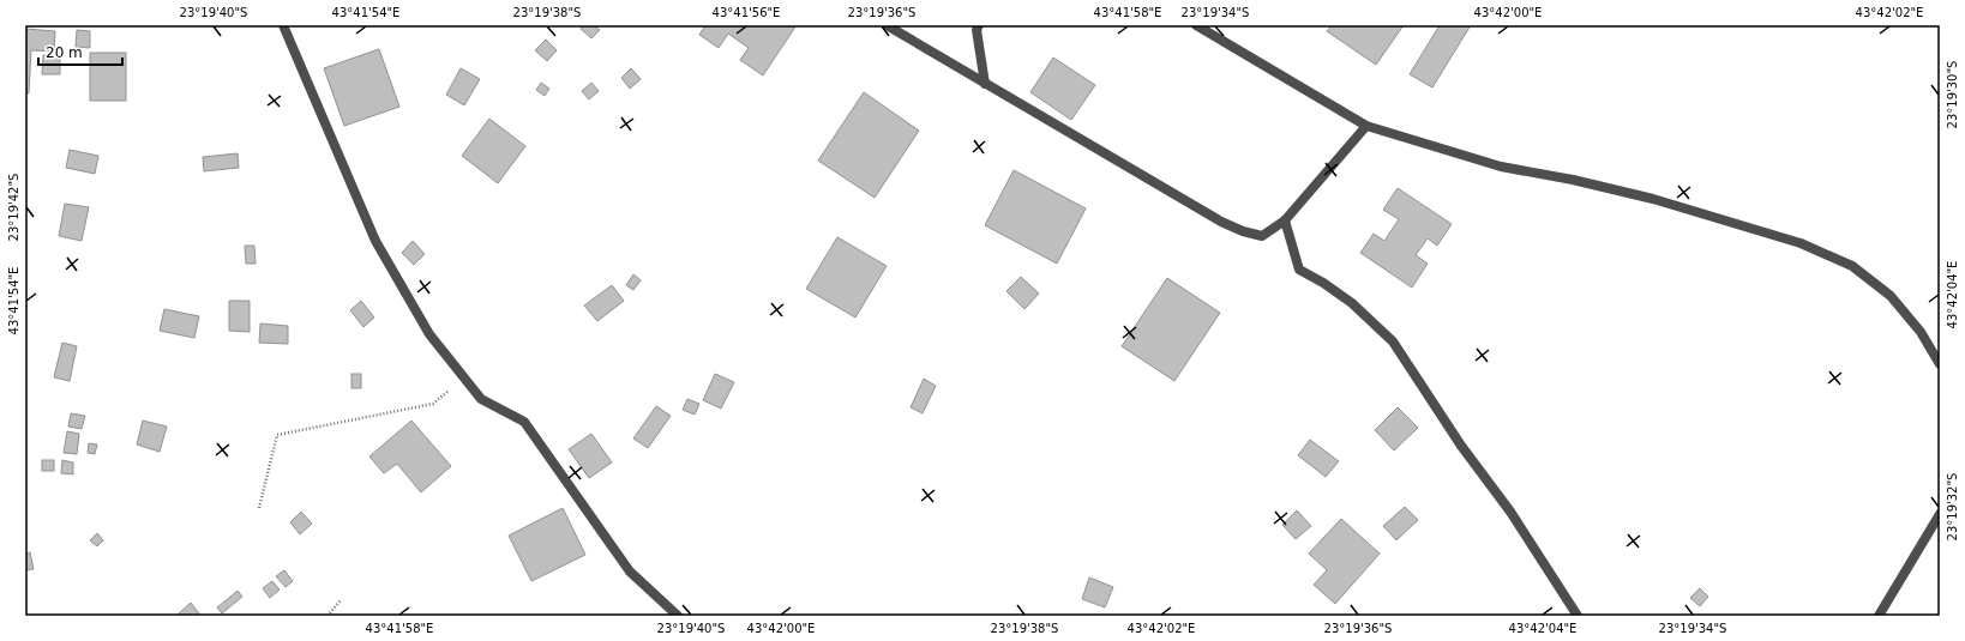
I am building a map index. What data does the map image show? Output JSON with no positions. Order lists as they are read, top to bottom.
{
  "scale_bar": "20 m",
  "coordinates": [
    "23°19'40\"S",
    "43°41'54\"E",
    "23°19'38\"S",
    "43°41'56\"E",
    "23°19'36\"S",
    "43°41'58\"E",
    "23°19'34\"S",
    "43°42'00\"E",
    "43°42'02\"E",
    "23°19'30\"S",
    "23°19'42\"S",
    "43°42'04\"E",
    "23°19'32\"S"
  ]
}
